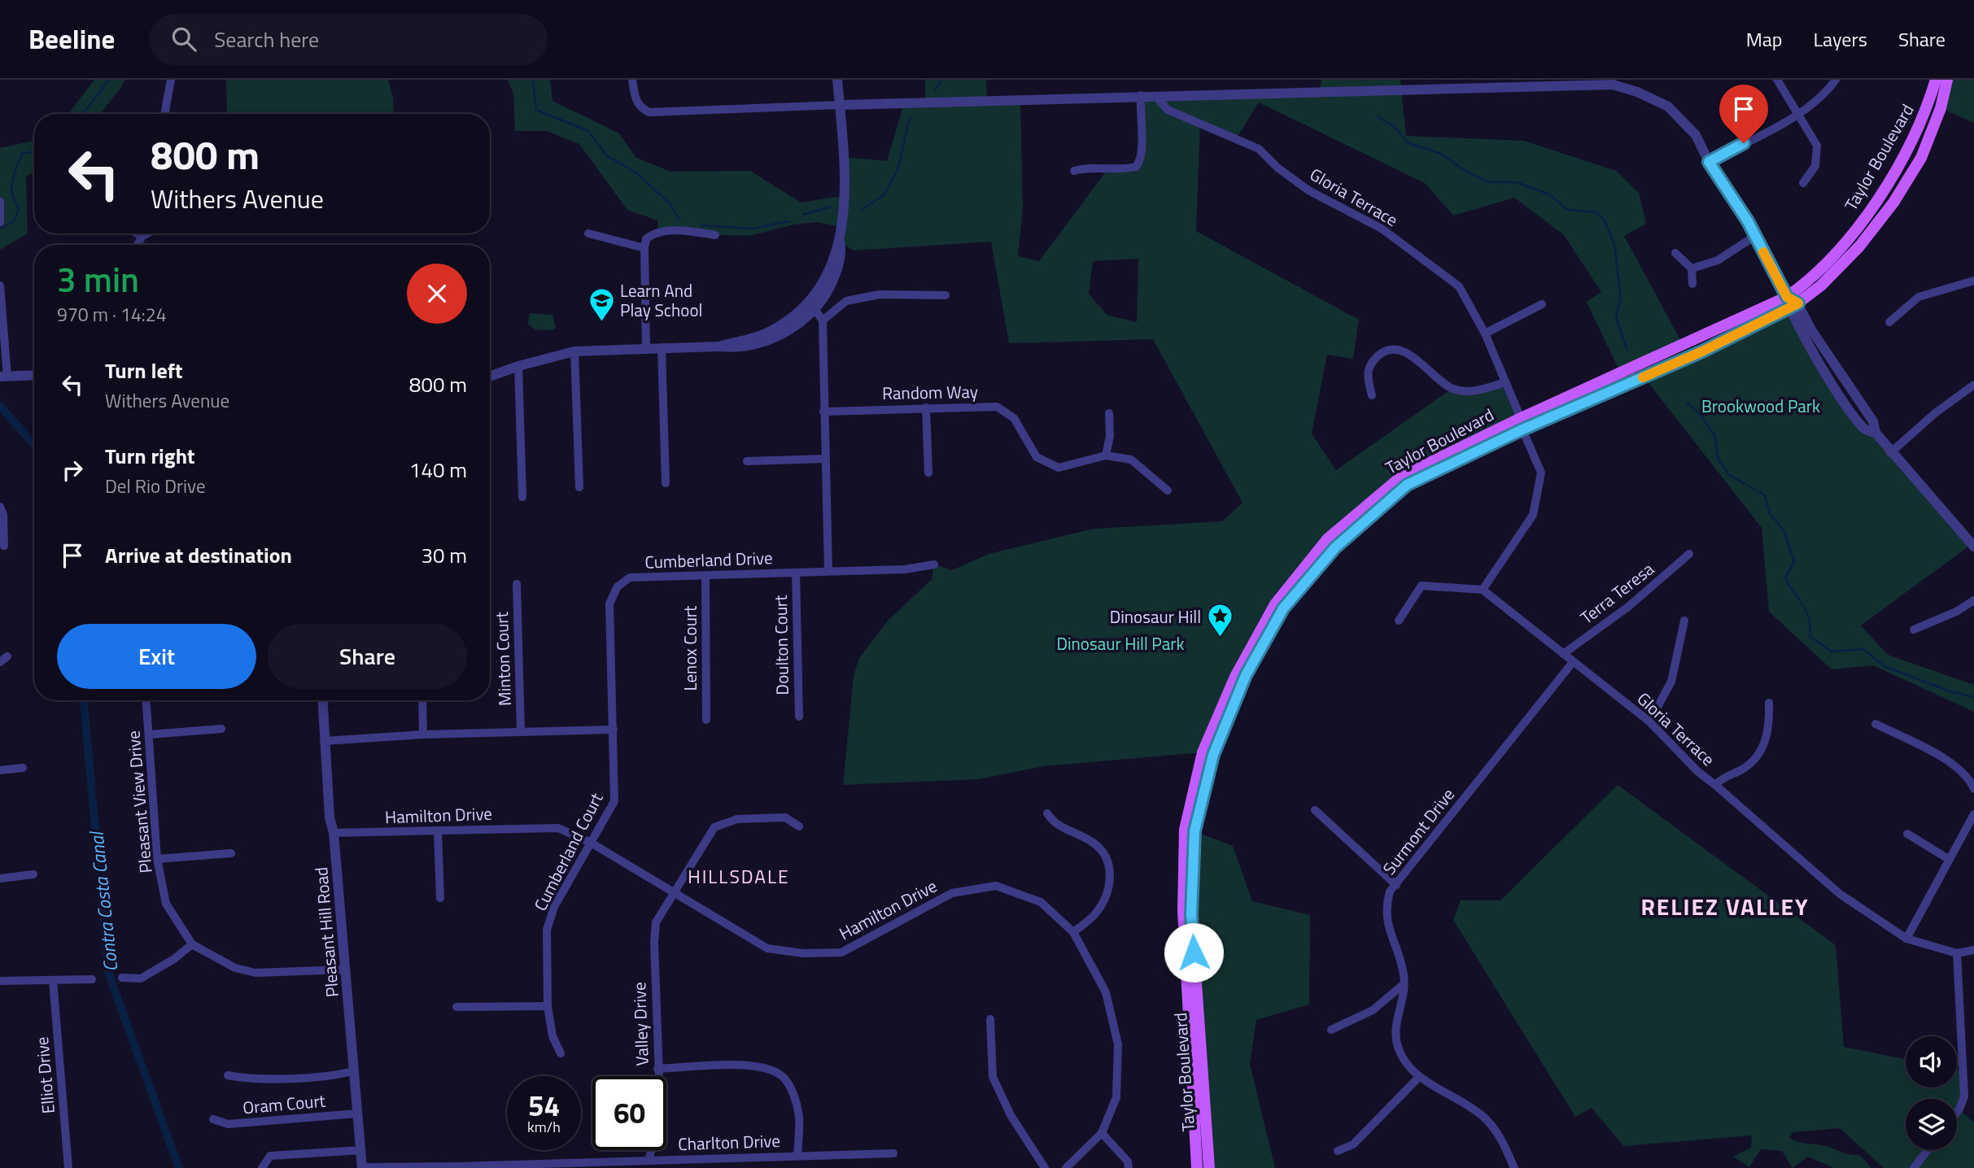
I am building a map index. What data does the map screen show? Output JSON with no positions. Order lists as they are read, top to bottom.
{
  "streets": {
    "main road": ["Taylor Boulevard"],
    "street": [
      "Gloria Terrace",
      "Random Way",
      "Cumberland Drive",
      "Terra Teresa",
      "Doulton Court",
      "Lenox Court",
      "Minton Court",
      "Pleasant View Drive",
      "Hamilton Drive",
      "Surmont Drive",
      "Cumberland Court",
      "Pleasant Hill Road",
      "Valley Drive",
      "Elliot Drive",
      "Oram Court",
      "Charlton Drive"
    ]
  },
  "crossings": [
    ["Taylor Boulevard", "Gloria Terrace"],
    ["Gloria Terrace", "Terra Teresa"],
    ["Gloria Terrace", "Surmont Drive"],
    ["Cumberland Drive", "Doulton Court"],
    ["Cumberland Drive", "Lenox Court"],
    ["Cumberland Drive", "Cumberland Court"],
    ["Pleasant View Drive", "Pleasant Hill Road"],
    ["Hamilton Drive", "Cumberland Court"],
    ["Hamilton Drive", "Pleasant Hill Road"],
    ["Hamilton Drive", "Valley Drive"],
    ["Pleasant Hill Road", "Oram Court"],
    ["Pleasant Hill Road", "Charlton Drive"],
    ["Valley Drive", "Charlton Drive"]
  ],
  "districts": ["HILLSDALE", "RELIEZ VALLEY"],
  "water": ["Contra Costa Canal"],
  "parks": ["Brookwood Park", "Dinosaur Hill Park"],
  "places": {
    "school or university": ["Learn And Play School"],
    "place": ["Dinosaur Hill"]
  },
  "page": {
    "header": "Beeline",
    "search": "Search here",
    "nav": ["Map", "Layers", "Share"],
    "turn": ["800 m", "Withers Avenue"],
    "heading": ["3 min", "970 m · 14:24"],
    "list": [
      {
        "name": "Turn left",
        "note": "Withers Avenue",
        "value": "800 m"
      },
      {
        "name": "Turn right",
        "note": "Del Rio Drive",
        "value": "140 m"
      },
      {
        "name": "Arrive at destination",
        "value": "30 m"
      }
    ],
    "buttons": ["Exit", "Share"],
    "speed": "54 km/h",
    "limit": "60"
  }
}
